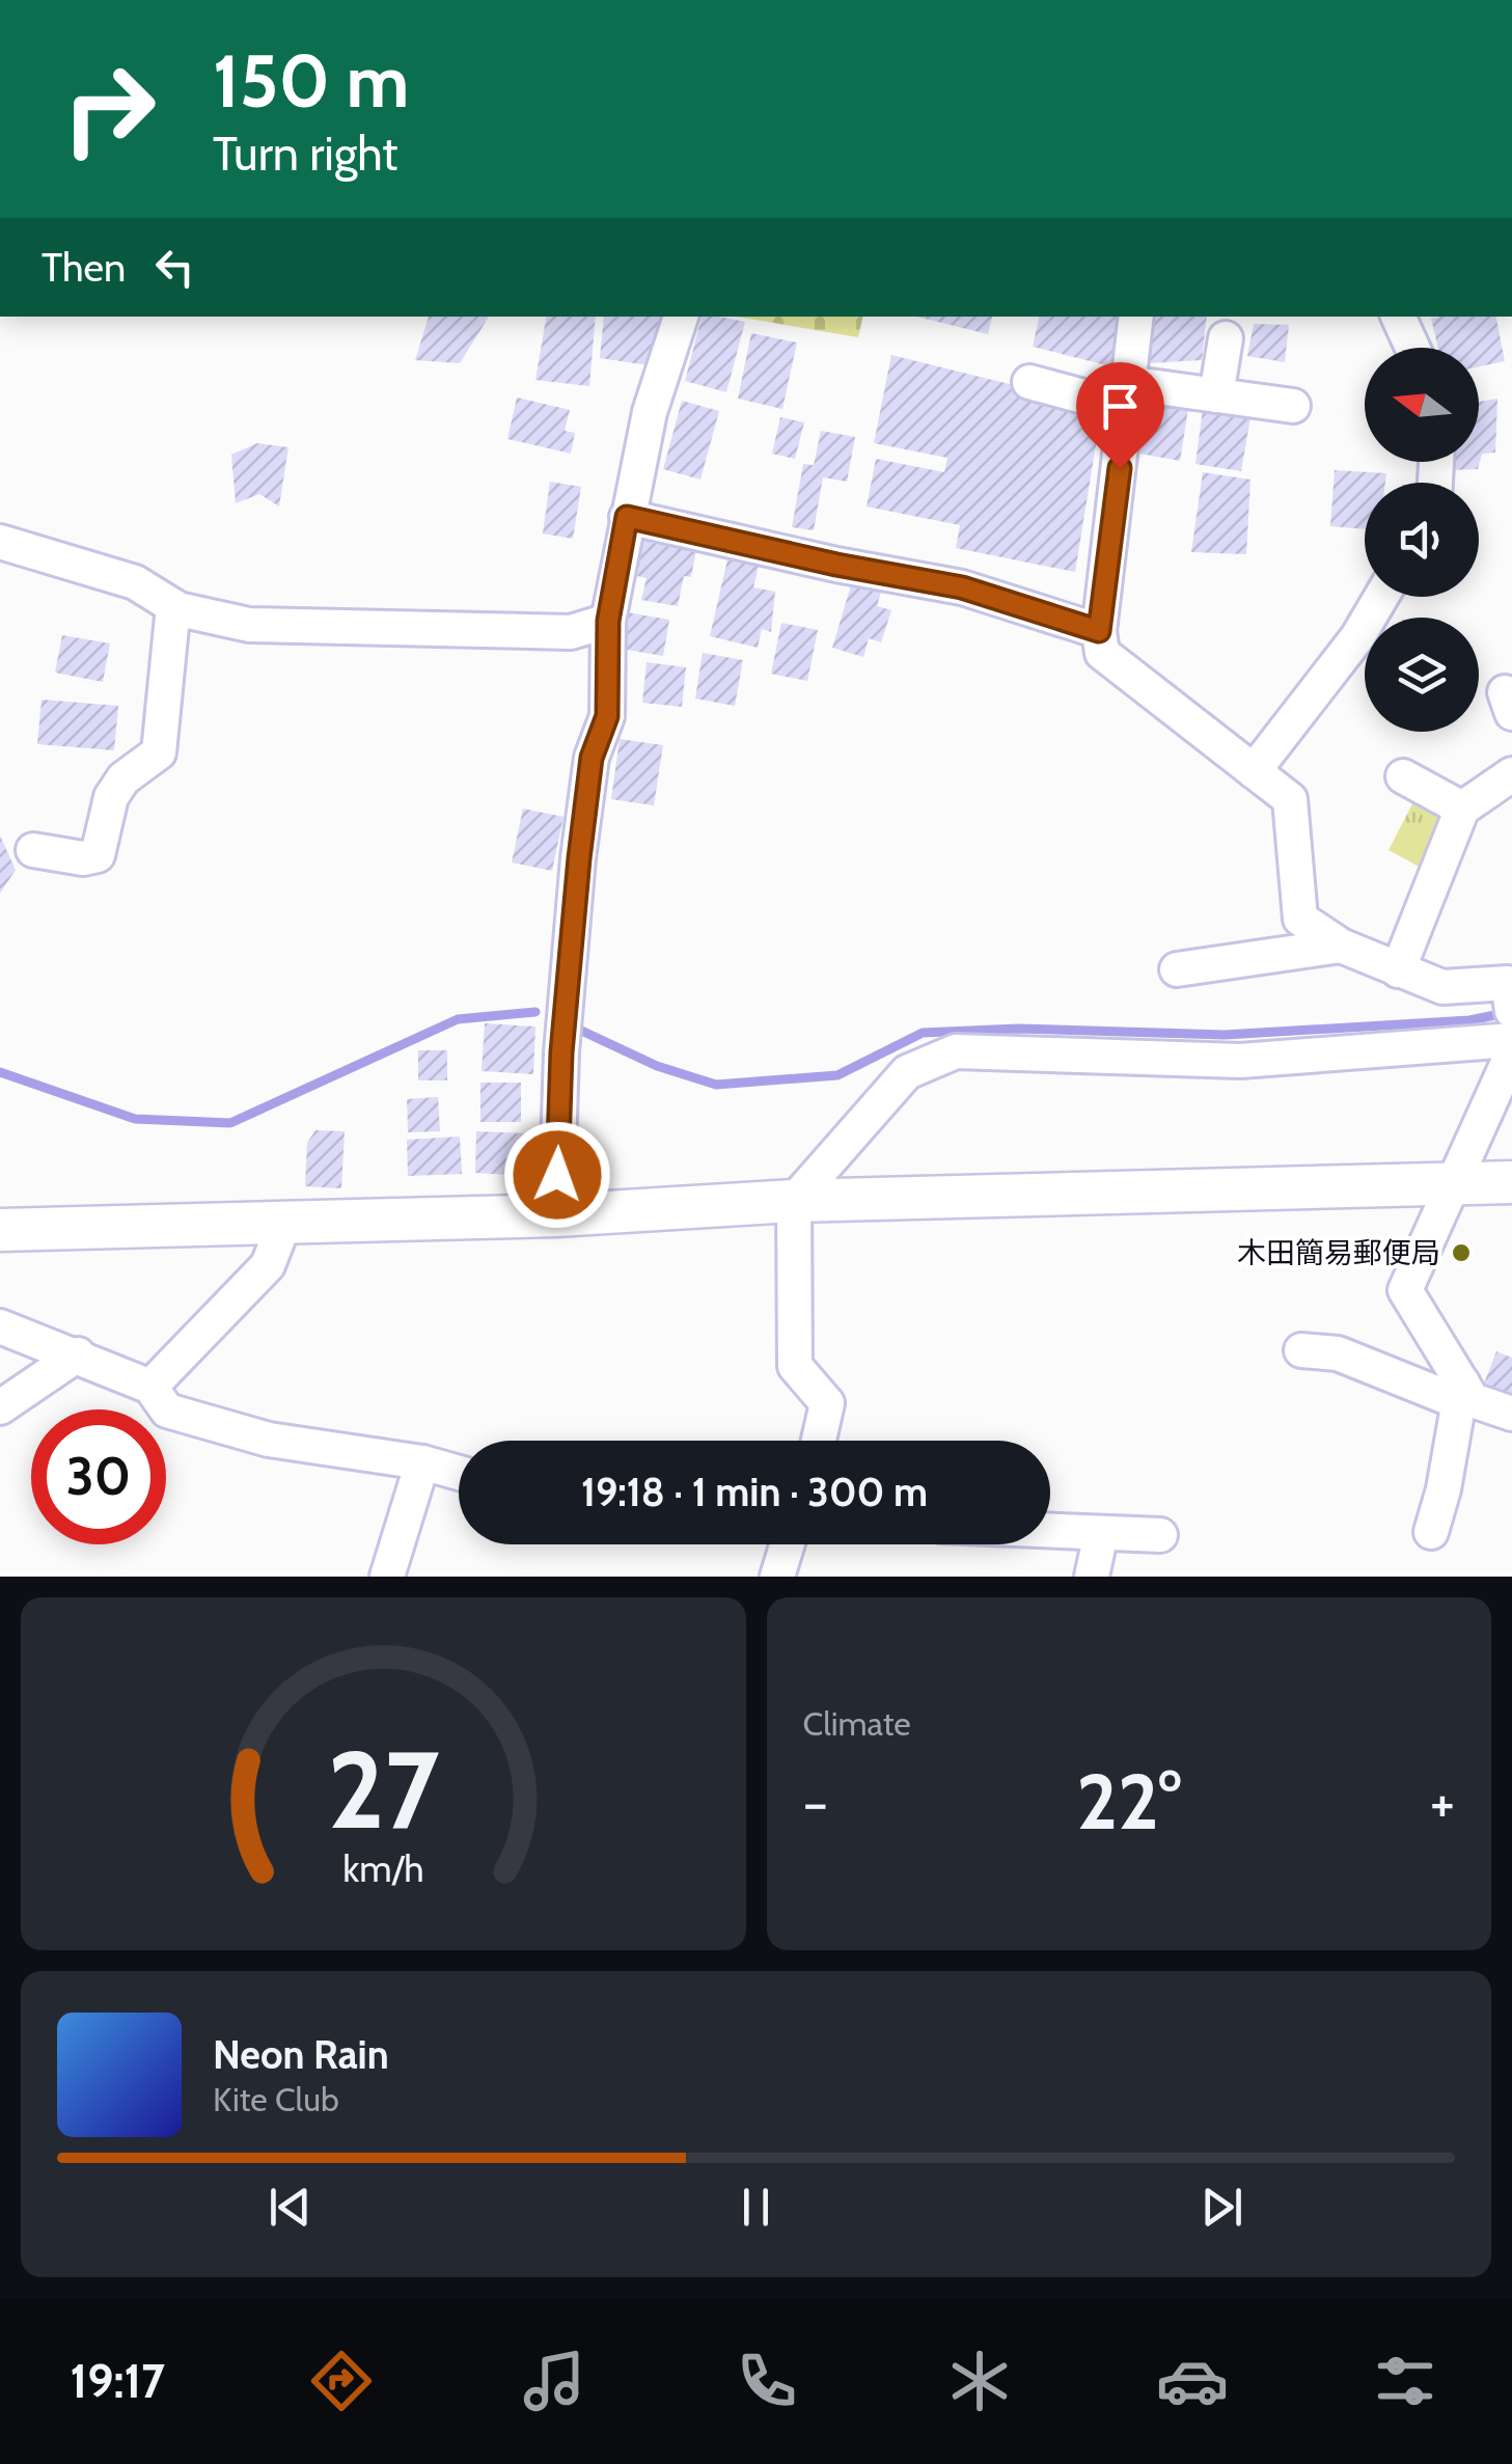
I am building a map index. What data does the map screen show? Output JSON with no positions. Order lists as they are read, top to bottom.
{
  "places": ["木田簡易郵便局"],
  "north": "left",
  "page": {
    "turn": ["150 m", "Turn right"],
    "then": "Then",
    "limit": "30",
    "trip": "19:18 · 1 min · 300 m",
    "tile": "Climate",
    "heat": ["−", "22°", "+"],
    "song": ["Neon Rain", "Kite Club"],
    "tabs": "19:17",
    "gauge": ["27", "km/h"]
  }
}
